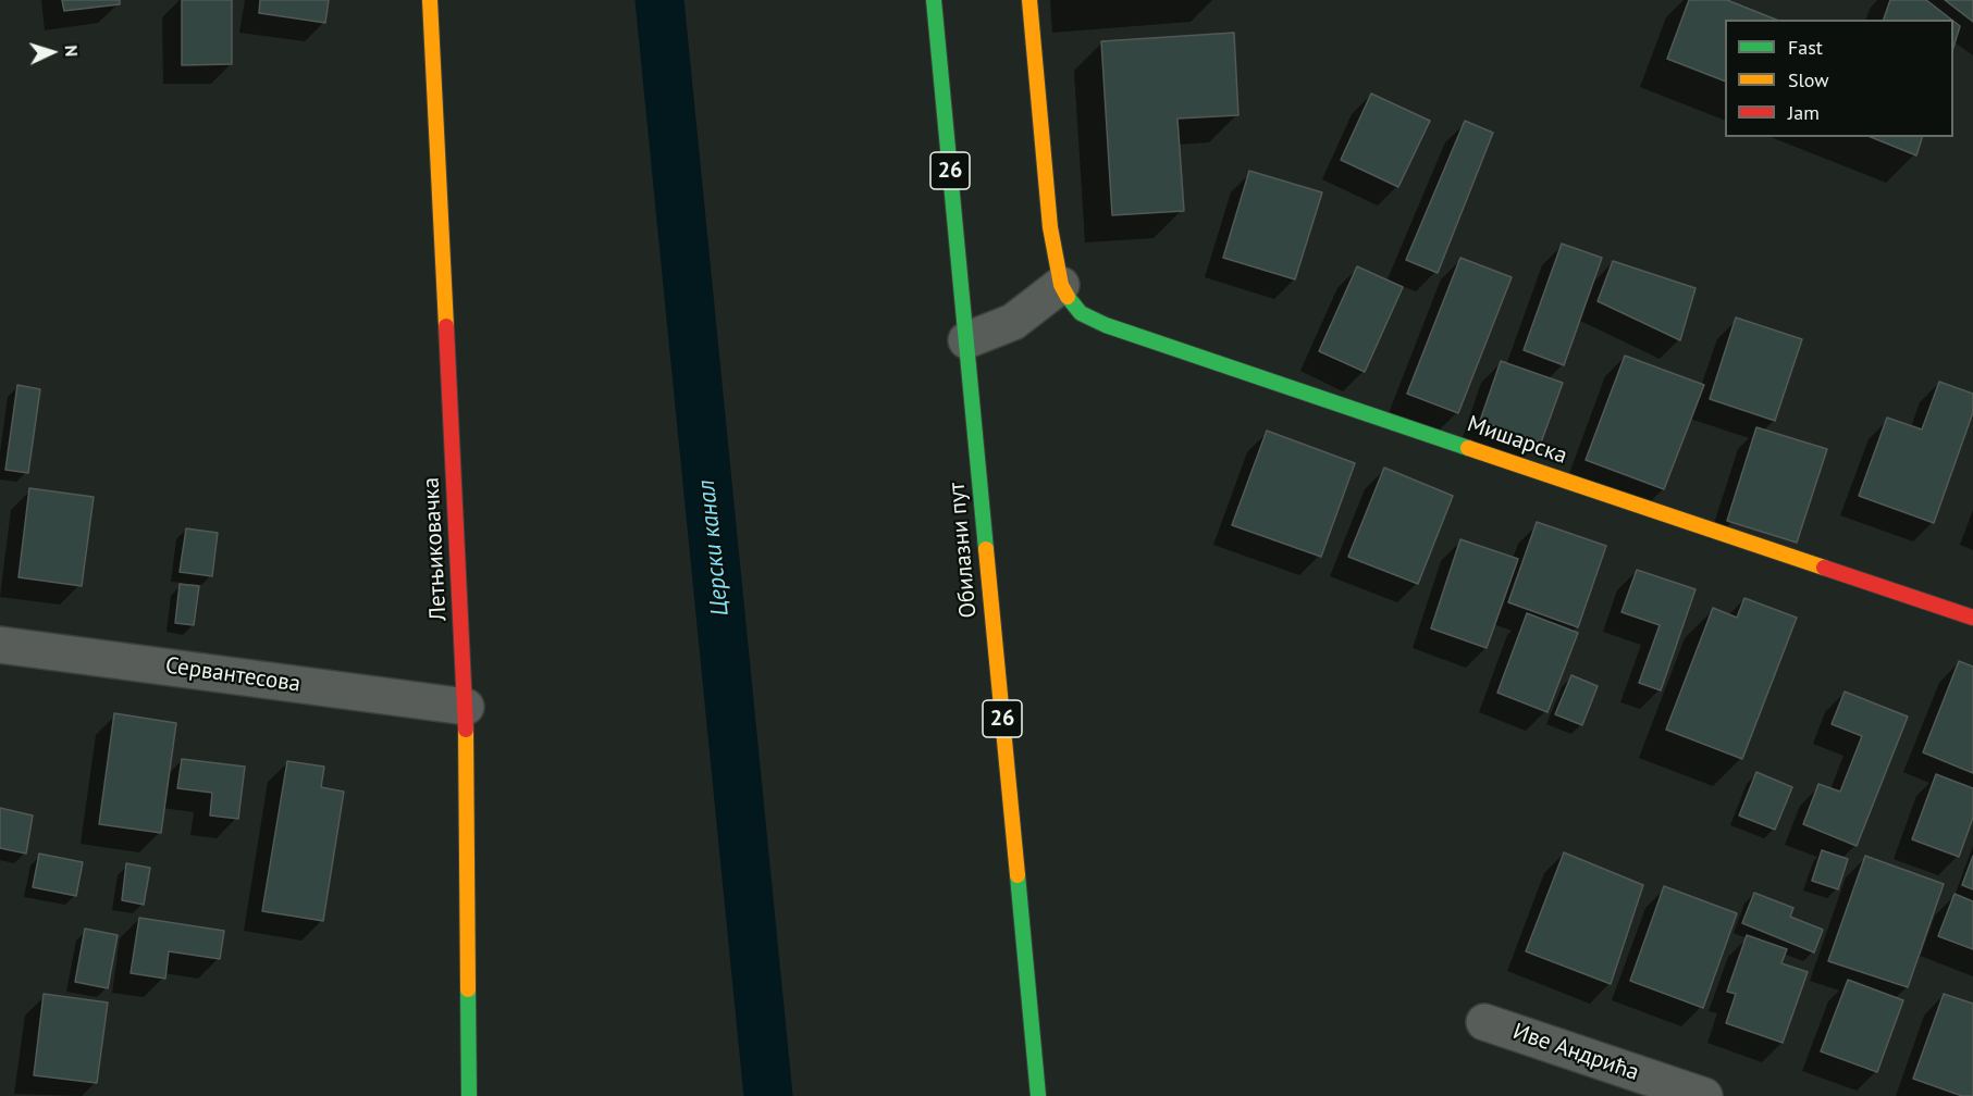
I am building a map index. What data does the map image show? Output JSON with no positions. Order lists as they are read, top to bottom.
{
  "streets": {
    "street": [
      "26",
      "Мишарска",
      "Летњиковачка",
      "Обилазни пут",
      "Сервантесова",
      "Иве Андрића"
    ]
  },
  "crossings": [
    ["Летњиковачка", "Сервантесова"]
  ],
  "water": ["Церски канал"],
  "legend": ["Fast", "Slow", "Jam"],
  "north": "right"
}
